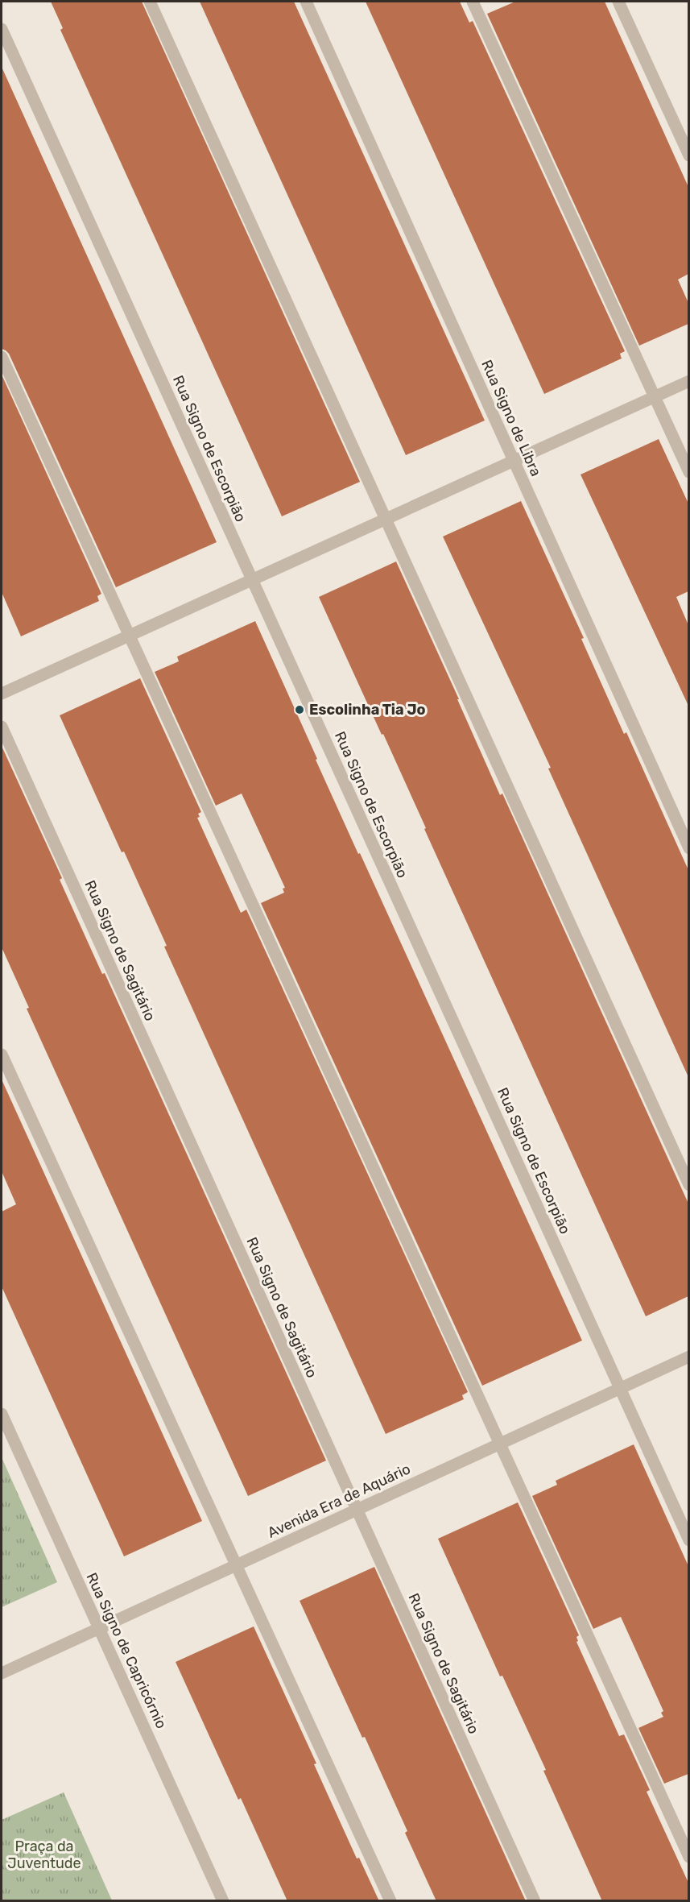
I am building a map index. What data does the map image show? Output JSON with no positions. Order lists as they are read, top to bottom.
{
  "streets": {
    "street": [
      "Rua Signo de Libra",
      "Rua Signo de Escorpião",
      "Rua Signo de Sagitário",
      "Avenida Era de Aquário",
      "Rua Signo de Capricórnio"
    ]
  },
  "crossings": [
    ["Rua Signo de Escorpião", "Avenida Era de Aquário"],
    ["Rua Signo de Sagitário", "Avenida Era de Aquário"],
    ["Avenida Era de Aquário", "Rua Signo de Capricórnio"]
  ],
  "parks": ["Praça da Juventude"],
  "places": ["Escolinha Tia Jo"]
}
